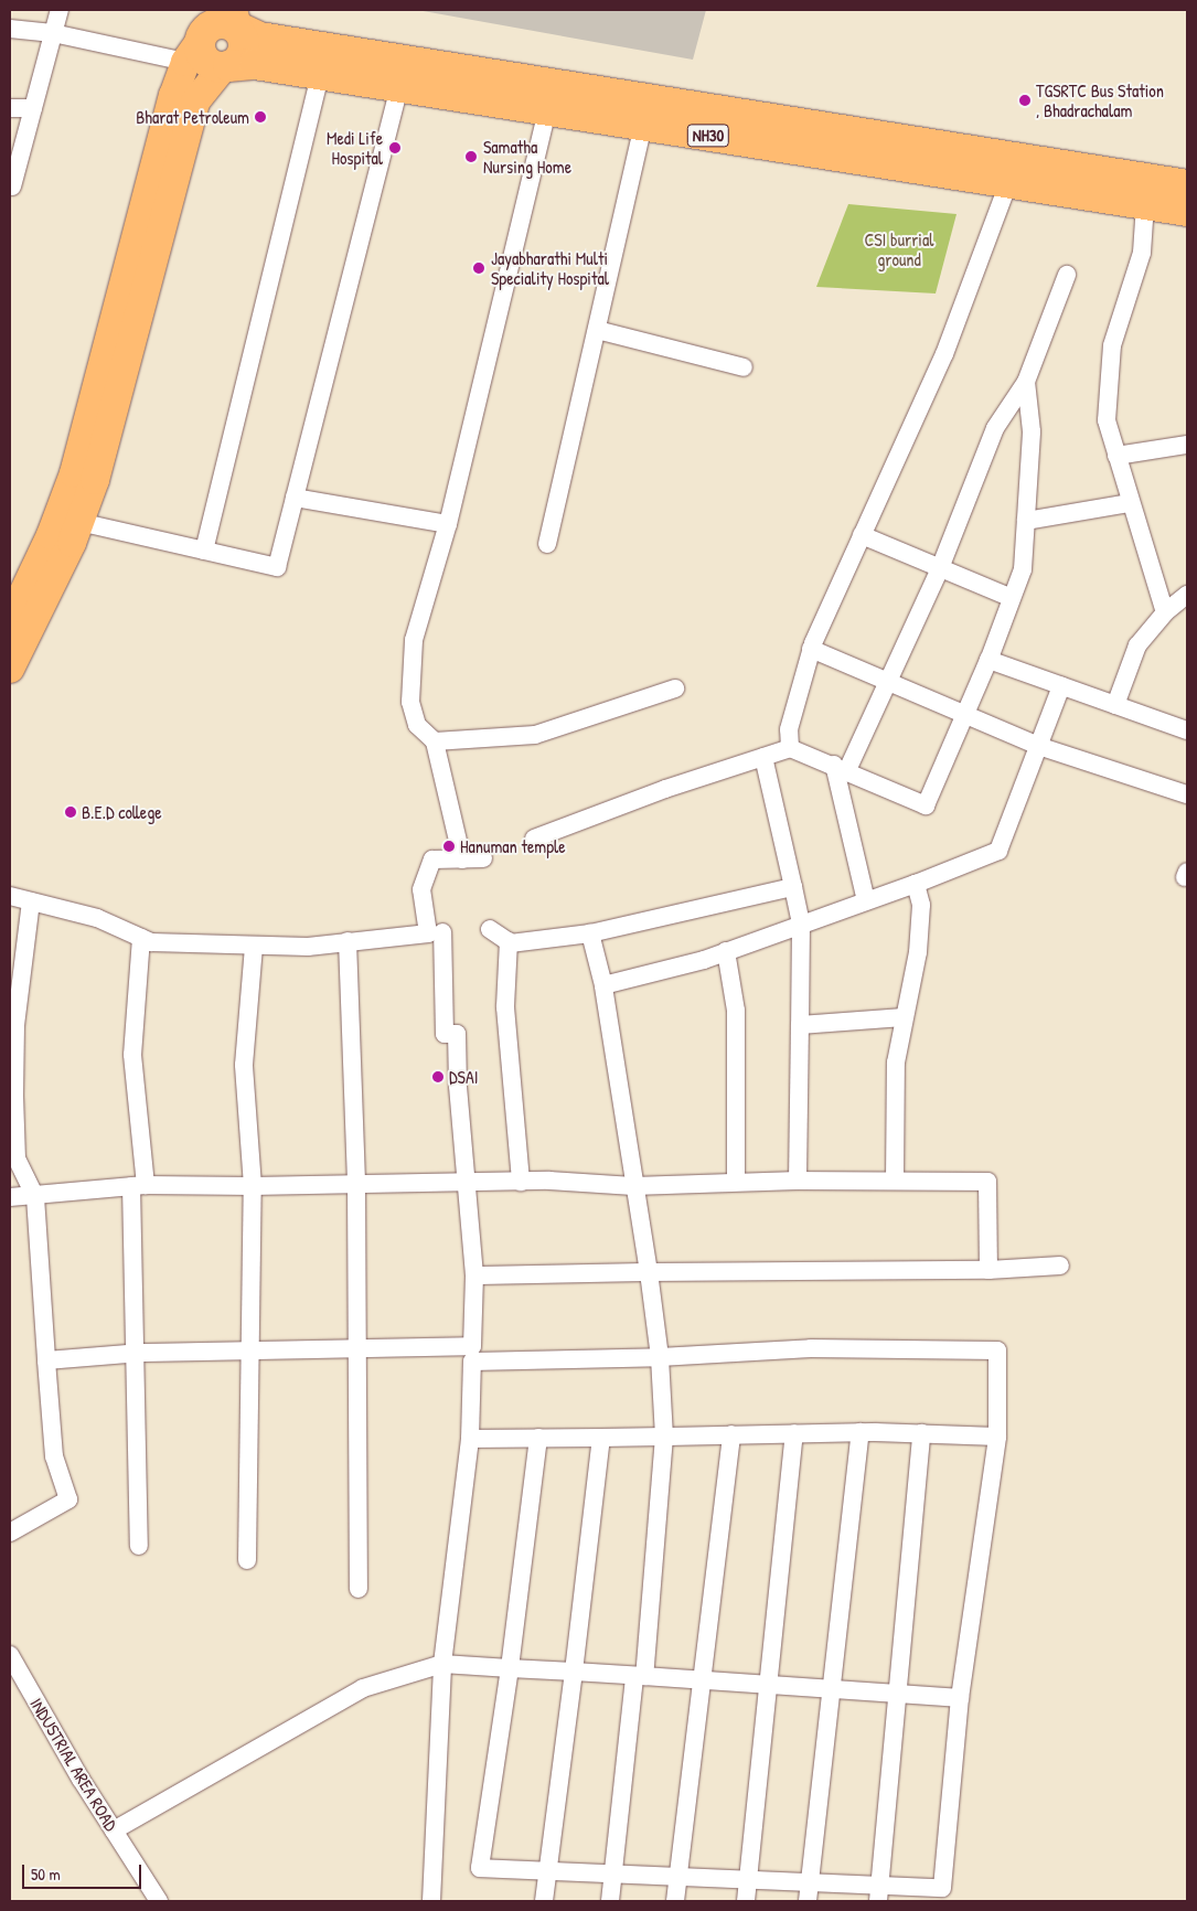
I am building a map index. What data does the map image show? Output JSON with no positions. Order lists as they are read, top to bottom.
{
  "streets": {
    "highway": ["NH30"],
    "street": ["INDUSTRIAL AREA ROAD"]
  },
  "parks": ["CSI burrial ground"],
  "places": [
    "TGSRTC Bus Station , Bhadrachalam",
    "Bharat Petroleum",
    "Medi Life Hospital",
    "Samatha Nursing Home",
    "Jayabharathi Multi Speciality Hospital",
    "B.E.D college",
    "Hanuman temple",
    "DSAI"
  ],
  "scale_bar": "50 m"
}
